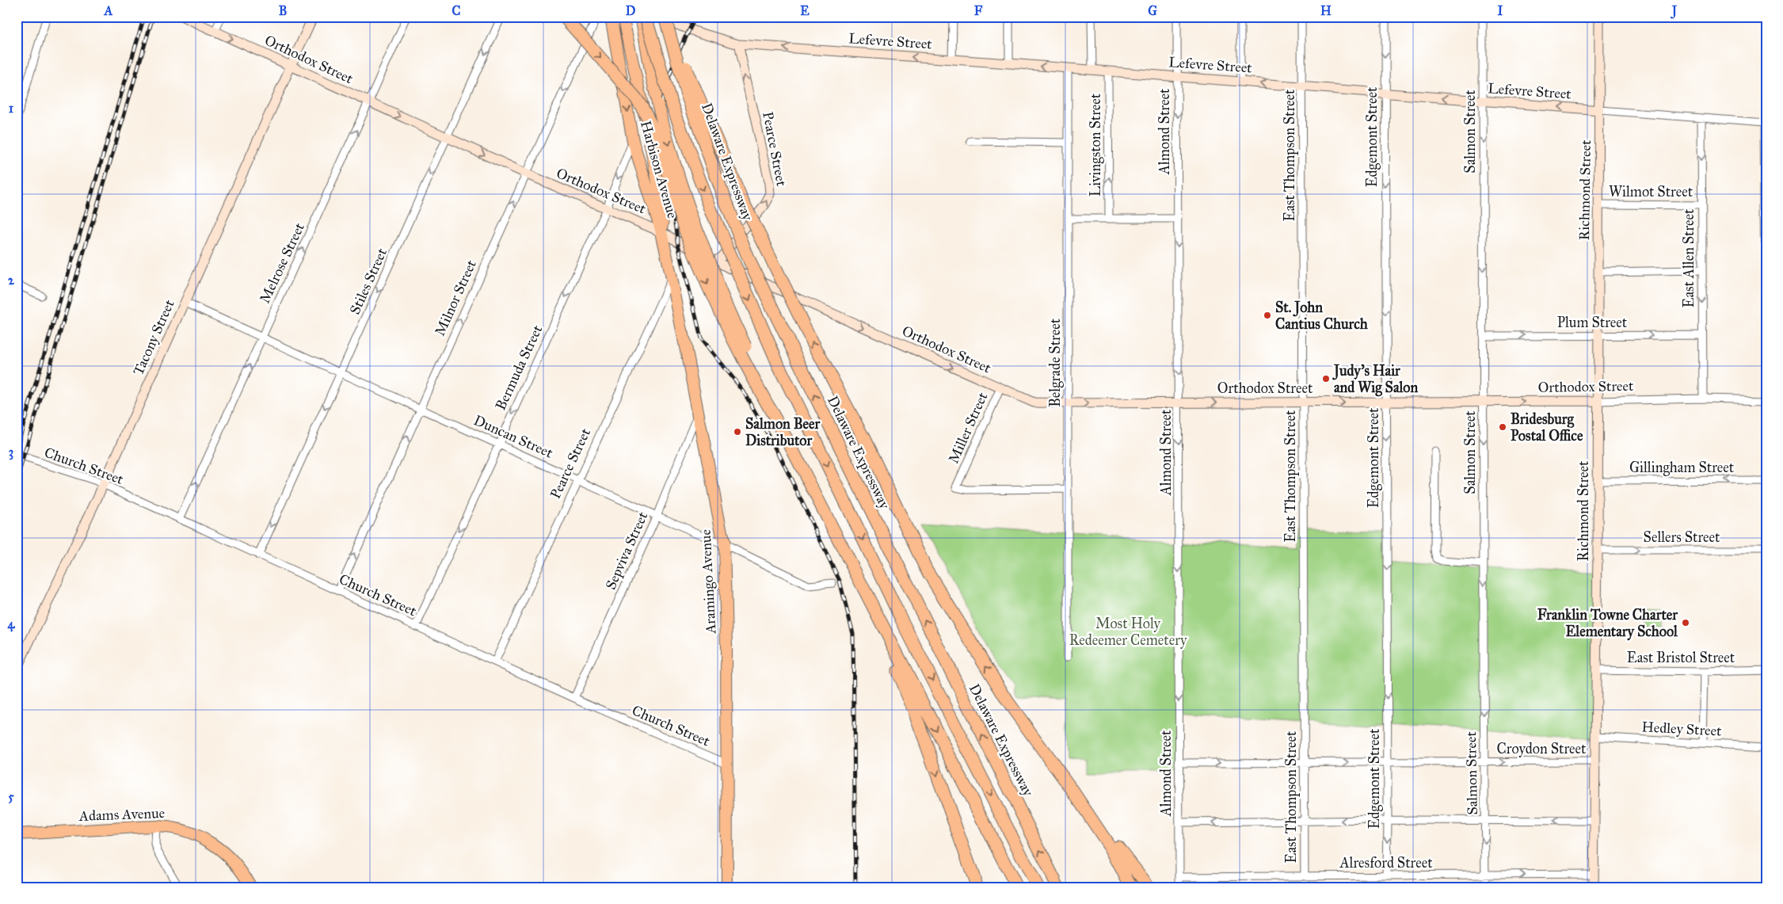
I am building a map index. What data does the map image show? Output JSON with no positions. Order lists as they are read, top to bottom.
{
  "streets": {
    "highway": ["Delaware Expressway"],
    "main road": ["Harbison Avenue", "Aramingo Avenue", "Adams Avenue"],
    "street": [
      "Lefevre Street",
      "Orthodox Street",
      "Almond Street",
      "Salmon Street",
      "Edgemont Street",
      "Livingston Street",
      "Pearce Street",
      "East Thompson Street",
      "Richmond Street",
      "Wilmot Street",
      "East Allen Street",
      "Melrose Street",
      "Stiles Street",
      "Milnor Street",
      "Plum Street",
      "Tacony Street",
      "Belgrade Street",
      "Bermuda Street",
      "Miller Street",
      "Duncan Street",
      "Church Street",
      "Gillingham Street",
      "Sellers Street",
      "Sepviva Street",
      "East Bristol Street",
      "Hedley Street",
      "Croydon Street",
      "Alresford Street"
    ]
  },
  "crossings": [
    ["Lefevre Street", "Almond Street"],
    ["Lefevre Street", "Salmon Street"],
    ["Lefevre Street", "Edgemont Street"],
    ["Lefevre Street", "Livingston Street"],
    ["Lefevre Street", "Pearce Street"],
    ["Lefevre Street", "East Thompson Street"],
    ["Lefevre Street", "Richmond Street"],
    ["Lefevre Street", "East Allen Street"],
    ["Lefevre Street", "Belgrade Street"],
    ["Orthodox Street", "Almond Street"],
    ["Orthodox Street", "Salmon Street"],
    ["Orthodox Street", "Edgemont Street"],
    ["Orthodox Street", "Pearce Street"],
    ["Orthodox Street", "East Thompson Street"],
    ["Orthodox Street", "Harbison Avenue"],
    ["Orthodox Street", "Richmond Street"],
    ["Orthodox Street", "East Allen Street"],
    ["Orthodox Street", "Melrose Street"],
    ["Orthodox Street", "Stiles Street"],
    ["Orthodox Street", "Milnor Street"],
    ["Orthodox Street", "Tacony Street"],
    ["Orthodox Street", "Belgrade Street"],
    ["Orthodox Street", "Bermuda Street"],
    ["Orthodox Street", "Miller Street"],
    ["Orthodox Street", "Aramingo Avenue"],
    ["Almond Street", "Croydon Street"],
    ["Almond Street", "Alresford Street"],
    ["Salmon Street", "Plum Street"],
    ["Salmon Street", "Croydon Street"],
    ["Salmon Street", "Alresford Street"],
    ["Edgemont Street", "Croydon Street"],
    ["Edgemont Street", "Alresford Street"],
    ["Pearce Street", "Duncan Street"],
    ["Pearce Street", "Church Street"],
    ["Pearce Street", "Aramingo Avenue"],
    ["East Thompson Street", "Croydon Street"],
    ["East Thompson Street", "Alresford Street"],
    ["Harbison Avenue", "Bermuda Street"],
    ["Harbison Avenue", "Aramingo Avenue"],
    ["Richmond Street", "Wilmot Street"],
    ["Richmond Street", "Plum Street"],
    ["Richmond Street", "Gillingham Street"],
    ["Richmond Street", "Sellers Street"],
    ["Richmond Street", "East Bristol Street"],
    ["Richmond Street", "Hedley Street"],
    ["Richmond Street", "Croydon Street"],
    ["Richmond Street", "Alresford Street"],
    ["Wilmot Street", "East Allen Street"],
    ["East Allen Street", "Plum Street"],
    ["Melrose Street", "Duncan Street"],
    ["Melrose Street", "Church Street"],
    ["Stiles Street", "Duncan Street"],
    ["Stiles Street", "Church Street"],
    ["Milnor Street", "Duncan Street"],
    ["Milnor Street", "Church Street"],
    ["Tacony Street", "Duncan Street"],
    ["Tacony Street", "Church Street"],
    ["Belgrade Street", "Miller Street"],
    ["Bermuda Street", "Duncan Street"],
    ["Bermuda Street", "Church Street"],
    ["Duncan Street", "Sepviva Street"],
    ["Duncan Street", "Aramingo Avenue"],
    ["Church Street", "Sepviva Street"],
    ["Church Street", "Aramingo Avenue"],
    ["Sepviva Street", "Aramingo Avenue"]
  ],
  "one_way": [
    "Lefevre Street",
    "Orthodox Street",
    "Almond Street",
    "Salmon Street",
    "Edgemont Street",
    "Livingston Street",
    "East Allen Street",
    "Melrose Street",
    "Stiles Street",
    "Plum Street",
    "Bermuda Street",
    "Gillingham Street",
    "Sellers Street"
  ],
  "parks": ["Most Holy Redeemer Cemetery"],
  "places": [
    "St. John Cantius Church",
    "Judy's Hair and Wig Salon",
    "Bridesburg Postal Office",
    "Salmon Beer Distributor",
    "Franklin Towne Charter Elementary School"
  ],
  "grid": {
    "columns": [
      "A",
      "B",
      "C",
      "D",
      "E",
      "F",
      "G",
      "H",
      "I",
      "J"
    ],
    "rows": [
      "1",
      "2",
      "3",
      "4",
      "5"
    ]
  }
}
